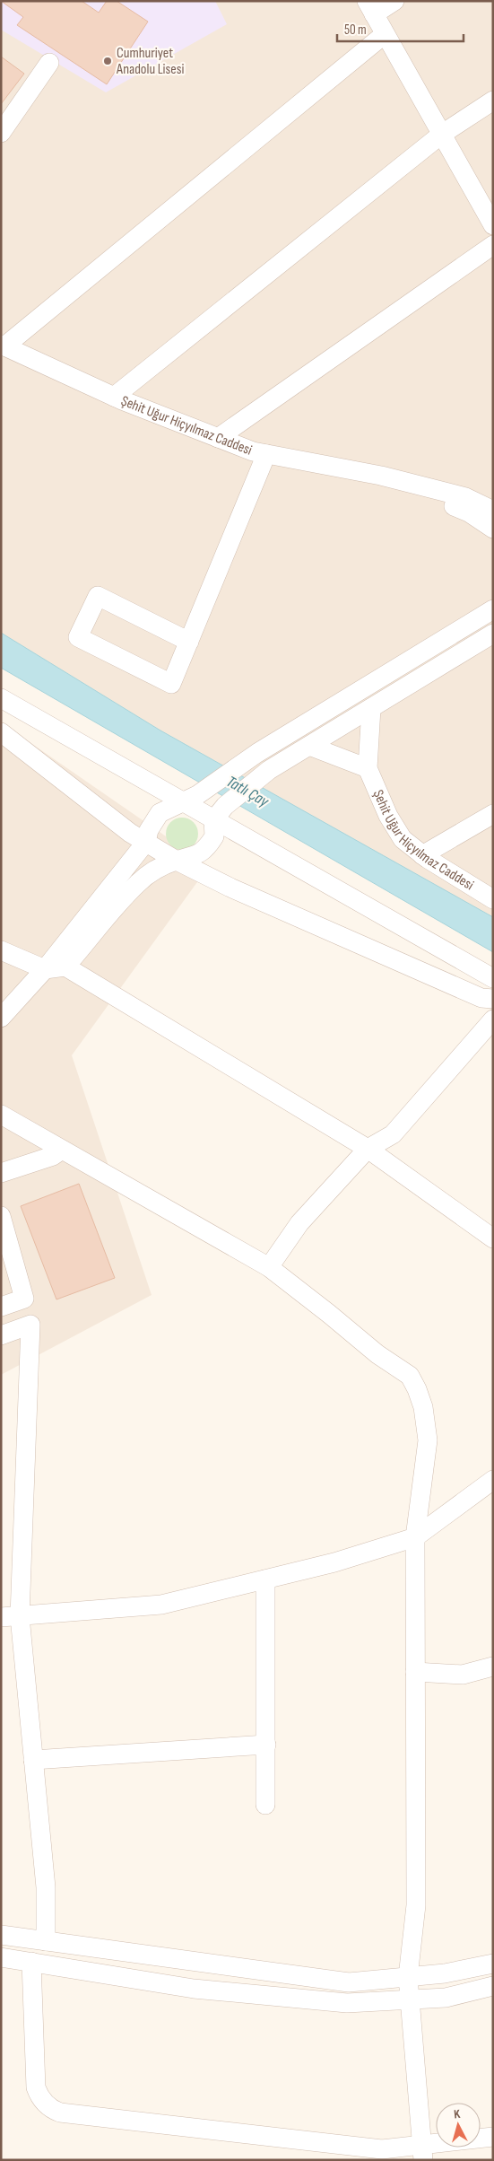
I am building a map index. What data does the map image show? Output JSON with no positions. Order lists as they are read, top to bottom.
{
  "streets": {
    "street": ["Şehit Uğur Hiçyılmaz Caddesi"]
  },
  "water": ["Tatlı Çay"],
  "places": ["Cumhuriyet Anadolu Lisesi"],
  "scale_bar": "50 m",
  "north": "top"
}
